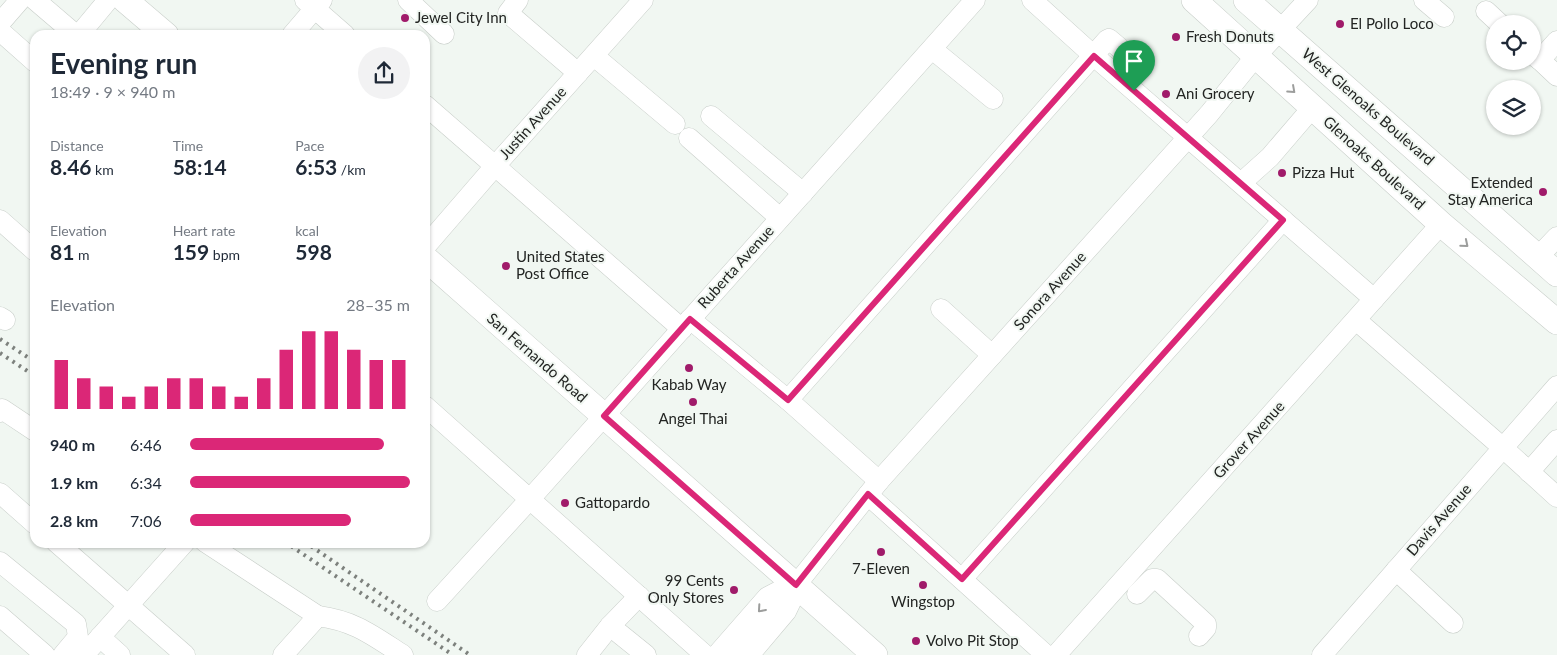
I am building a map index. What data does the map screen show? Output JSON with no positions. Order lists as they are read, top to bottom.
{
  "streets": {
    "main road": [
      "West Glenoaks Boulevard",
      "Glenoaks Boulevard",
      "Sonora Avenue",
      "San Fernando Road"
    ],
    "street": [
      "Justin Avenue",
      "Ruberta Avenue",
      "Grover Avenue",
      "Davis Avenue"
    ]
  },
  "crossings": [
    ["West Glenoaks Boulevard", "Sonora Avenue"],
    ["Glenoaks Boulevard", "Sonora Avenue"],
    ["Glenoaks Boulevard", "Grover Avenue"],
    ["Ruberta Avenue", "San Fernando Road"],
    ["Sonora Avenue", "San Fernando Road"]
  ],
  "one_way": ["Glenoaks Boulevard"],
  "places": [
    "Jewel City Inn",
    "El Pollo Loco",
    "Fresh Donuts",
    "Ani Grocery",
    "Pizza Hut",
    "Extended Stay America",
    "United States Post Office",
    "Kabab Way",
    "Angel Thai",
    "Gattopardo",
    "7-Eleven",
    "Wingstop",
    "99 Cents Only Stores",
    "Volvo Pit Stop"
  ],
  "page": {
    "heading": ["Evening run", "18:49 · 9 × 940 m"],
    "stats": [
      ["Distance", "8.46 km"],
      ["Time", "58:14"],
      ["Pace", "6:53 /km"],
      ["Elevation", "81 m"],
      ["Heart rate", "159 bpm"],
      ["kcal", "598"]
    ],
    "chart": ["Elevation", "28–35 m"],
    "list": [
      {
        "name": "940 m",
        "note": "6:46"
      },
      {
        "name": "1.9 km",
        "note": "6:34"
      },
      {
        "name": "2.8 km",
        "note": "7:06"
      }
    ]
  }
}
